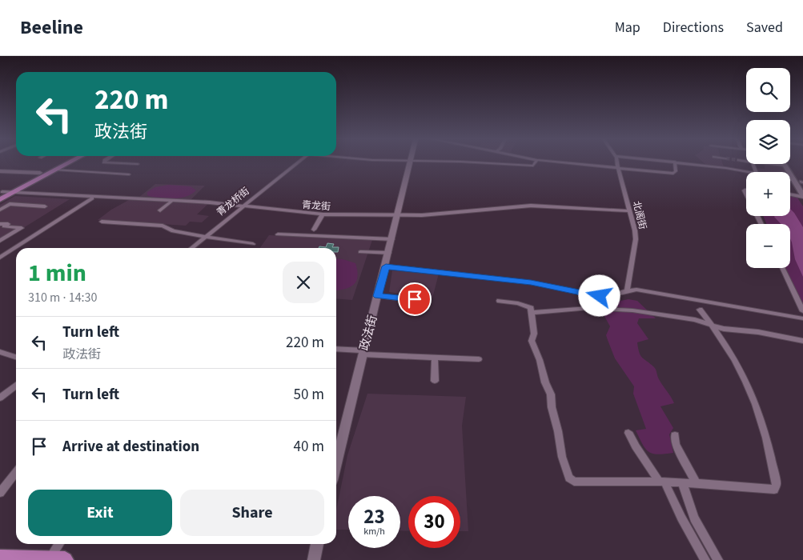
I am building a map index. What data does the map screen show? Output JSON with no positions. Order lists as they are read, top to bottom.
{
  "streets": {
    "street": [
      "青龙桥街",
      "青龙街",
      "北阁街",
      "政法街"
    ]
  },
  "crossings": [
    ["青龙桥街", "青龙街"],
    ["青龙街", "北阁街"],
    ["青龙街", "政法街"]
  ],
  "page": {
    "header": "Beeline",
    "nav": ["Map", "Directions", "Saved"],
    "map_buttons": ["+", "−"],
    "turn": ["220 m", "政法街"],
    "heading": ["1 min", "310 m · 14:30"],
    "list": [
      {
        "name": "Turn left",
        "note": "政法街",
        "value": "220 m"
      },
      {
        "name": "Turn left",
        "value": "50 m"
      },
      {
        "name": "Arrive at destination",
        "value": "40 m"
      }
    ],
    "buttons": ["Exit", "Share"],
    "speed": "23 km/h",
    "limit": "30"
  }
}
